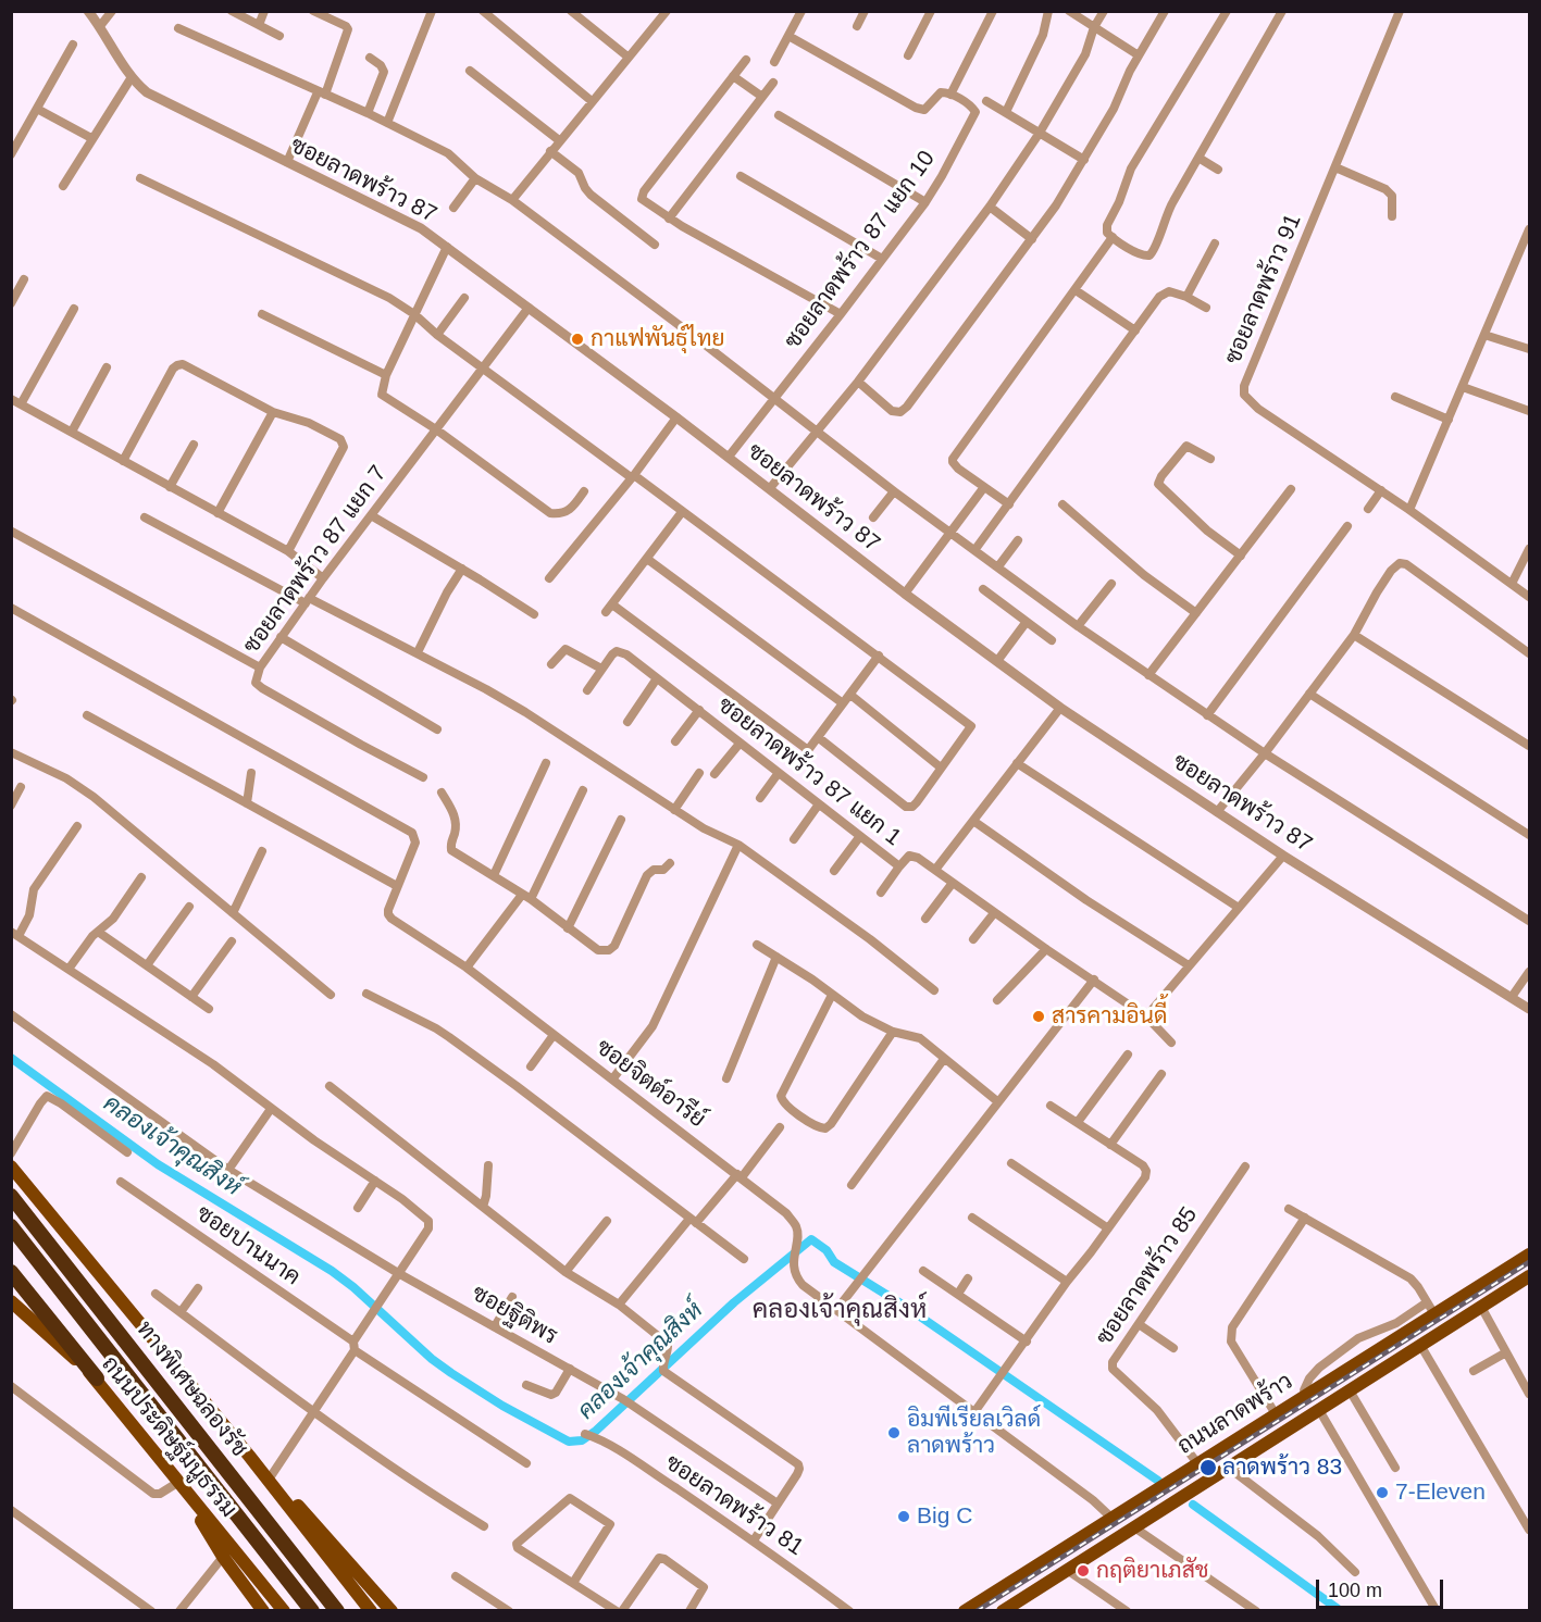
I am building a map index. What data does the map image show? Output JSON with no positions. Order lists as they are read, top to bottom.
{
  "streets": {
    "highway": ["ทางพิเศษฉลองรัช"],
    "main road": ["ถนนลาดพร้าว", "ถนนประดิษฐ์มนูธรรม"],
    "street": [
      "ซอยลาดพร้าว 87",
      "ซอยลาดพร้าว 87 แยก 10",
      "ซอยลาดพร้าว 91",
      "ซอยลาดพร้าว 87 แยก 7",
      "ซอยลาดพร้าว 87 แยก 1",
      "ซอยจิตต์อารีย์",
      "ซอยปานนาค",
      "ซอยลาดพร้าว 85",
      "ซอยฐิติพร",
      "ซอยลาดพร้าว 81"
    ]
  },
  "crossings": [
    ["ซอยลาดพร้าว 87", "ซอยลาดพร้าว 87 แยก 10"],
    ["ซอยลาดพร้าว 87", "ซอยลาดพร้าว 87 แยก 7"],
    ["ซอยจิตต์อารีย์", "ถนนลาดพร้าว"],
    ["ซอยลาดพร้าว 85", "ถนนลาดพร้าว"]
  ],
  "districts": ["คลองเจ้าคุณสิงห์"],
  "water": ["คลองเจ้าคุณสิงห์"],
  "places": [
    "กาแฟพันธ์ุไทย",
    "สารคามอินดี้",
    "อิมพีเรียลเวิลด์ ลาดพร้าว",
    "ลาดพร้าว 83",
    "7-Eleven",
    "Big C",
    "กฤติยาเภสัช"
  ],
  "scale_bar": "100 m"
}
